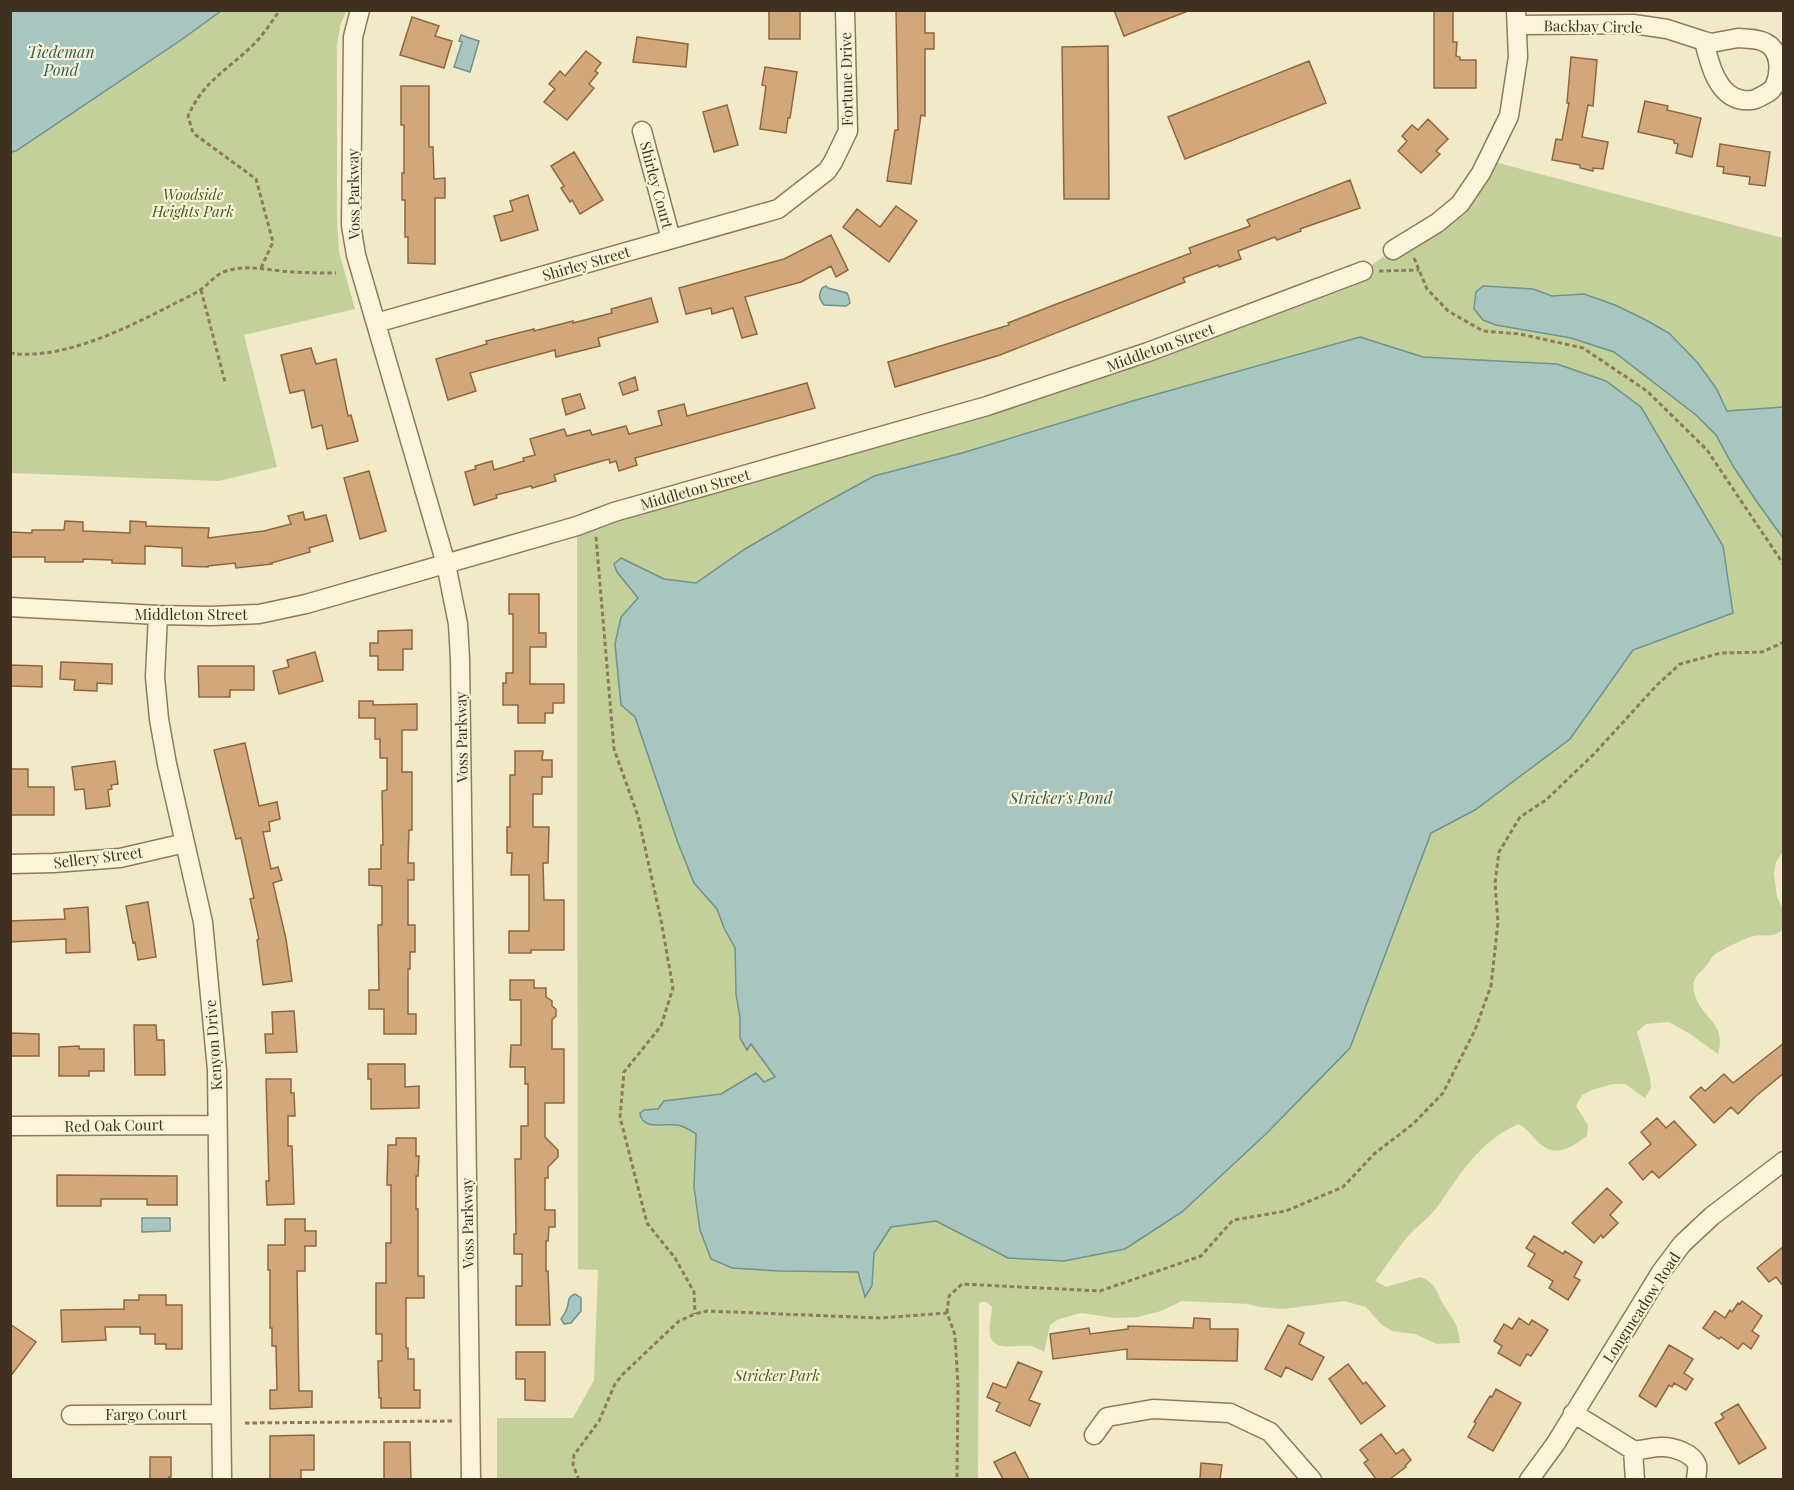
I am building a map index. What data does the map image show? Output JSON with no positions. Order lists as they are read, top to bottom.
{
  "streets": {
    "street": [
      "Backbay Circle",
      "Fortune Drive",
      "Shirley Court",
      "Voss Parkway",
      "Shirley Street",
      "Middleton Street",
      "Sellery Street",
      "Kenyon Drive",
      "Red Oak Court",
      "Longmeadow Road",
      "Fargo Court"
    ]
  },
  "crossings": [
    ["Fortune Drive", "Shirley Street"],
    ["Shirley Court", "Shirley Street"],
    ["Voss Parkway", "Shirley Street"],
    ["Voss Parkway", "Middleton Street"],
    ["Middleton Street", "Kenyon Drive"],
    ["Sellery Street", "Kenyon Drive"],
    ["Kenyon Drive", "Red Oak Court"],
    ["Kenyon Drive", "Fargo Court"]
  ],
  "water": ["Tiedeman Pond", "Stricker's Pond"],
  "parks": ["Woodside Heights Park", "Stricker Park"]
}
